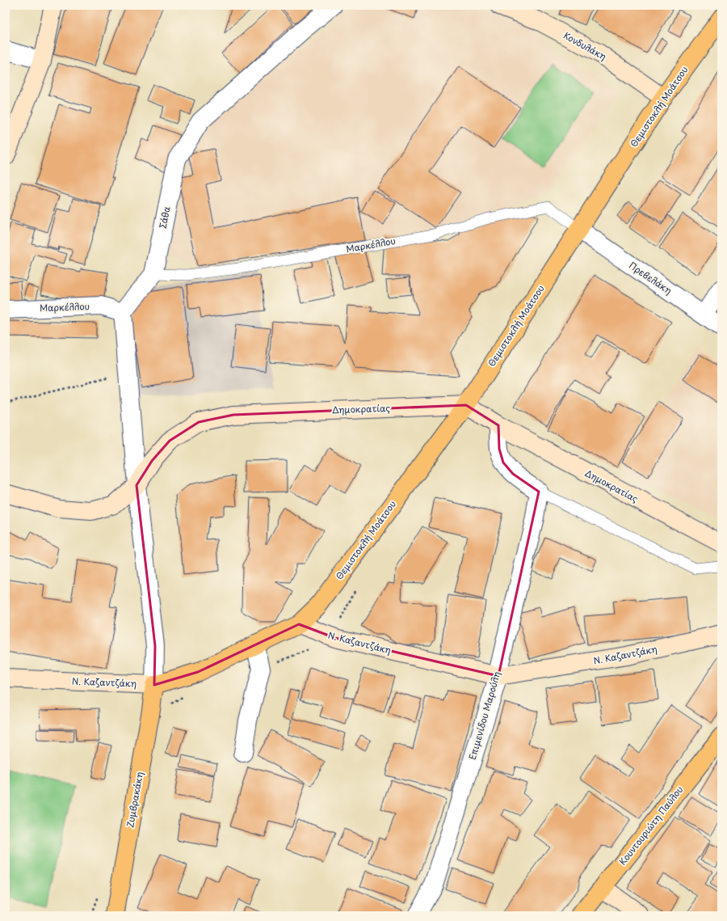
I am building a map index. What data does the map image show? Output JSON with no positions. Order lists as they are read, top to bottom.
{
  "streets": {
    "main road": [
      "Θεμιστοκλή Μοάτσου",
      "Ν. Καζαντζάκη",
      "Ζυμβρακάκη",
      "Κουντουριώτη Παύλου"
    ],
    "street": [
      "Κονδυλάκη",
      "Σάθα",
      "Μαρκέλλου",
      "Πρεβελάκη",
      "Δημοκρατίας",
      "Επιμενίδου Μαρούλη"
    ]
  },
  "crossings": [
    ["Κονδυλάκη", "Θεμιστοκλή Μοάτσου"],
    ["Θεμιστοκλή Μοάτσου", "Μαρκέλλου"],
    ["Θεμιστοκλή Μοάτσου", "Πρεβελάκη"],
    ["Θεμιστοκλή Μοάτσου", "Δημοκρατίας"],
    ["Θεμιστοκλή Μοάτσου", "Ν. Καζαντζάκη"],
    ["Σάθα", "Μαρκέλλου"],
    ["Μαρκέλλου", "Πρεβελάκη"],
    ["Ν. Καζαντζάκη", "Επιμενίδου Μαρούλη"],
    ["Ν. Καζαντζάκη", "Ζυμβρακάκη"]
  ]
}
